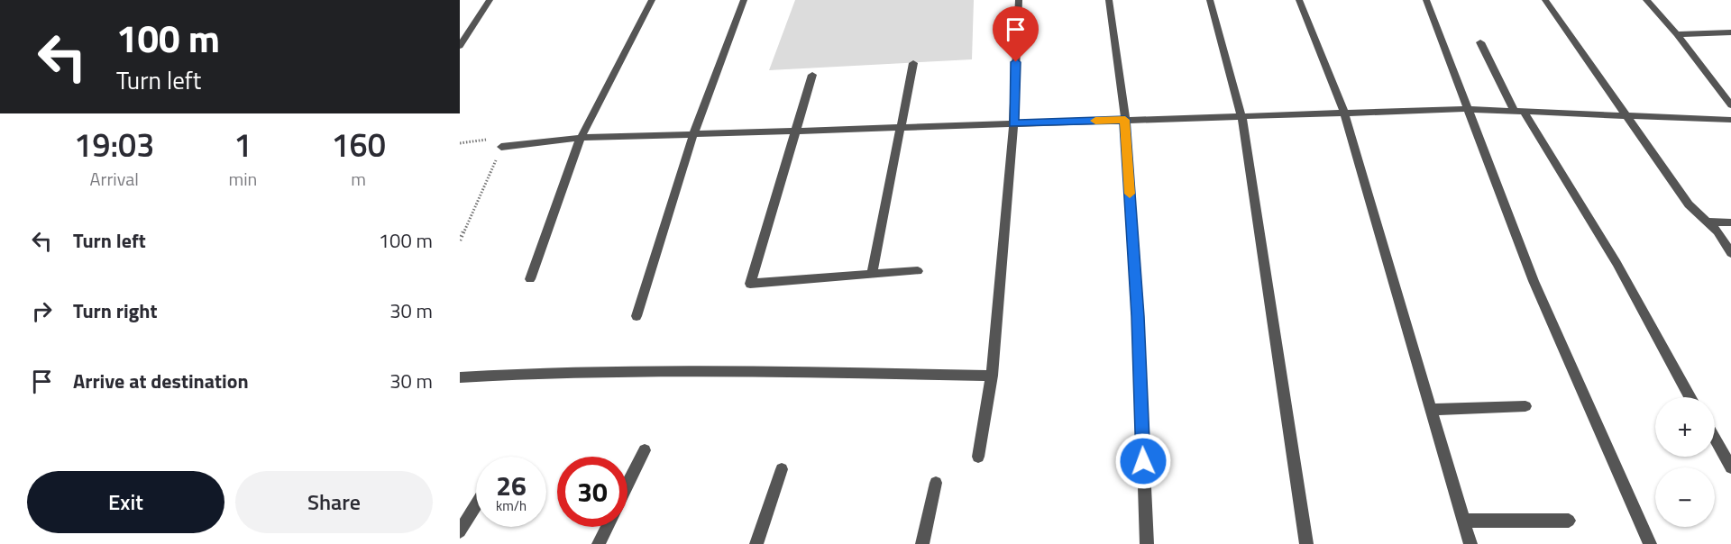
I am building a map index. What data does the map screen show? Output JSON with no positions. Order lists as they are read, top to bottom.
{
  "page": {
    "turn": ["100 m", "Turn left"],
    "eta": [
      "19:03",
      "Arrival",
      "1",
      "min",
      "160",
      "m"
    ],
    "list": [
      {
        "name": "Turn left",
        "value": "100 m"
      },
      {
        "name": "Turn right",
        "value": "30 m"
      },
      {
        "name": "Arrive at destination",
        "value": "30 m"
      }
    ],
    "map_buttons": ["+", "−"],
    "speed": "26 km/h",
    "limit": "30",
    "buttons": ["Exit", "Share"]
  }
}
